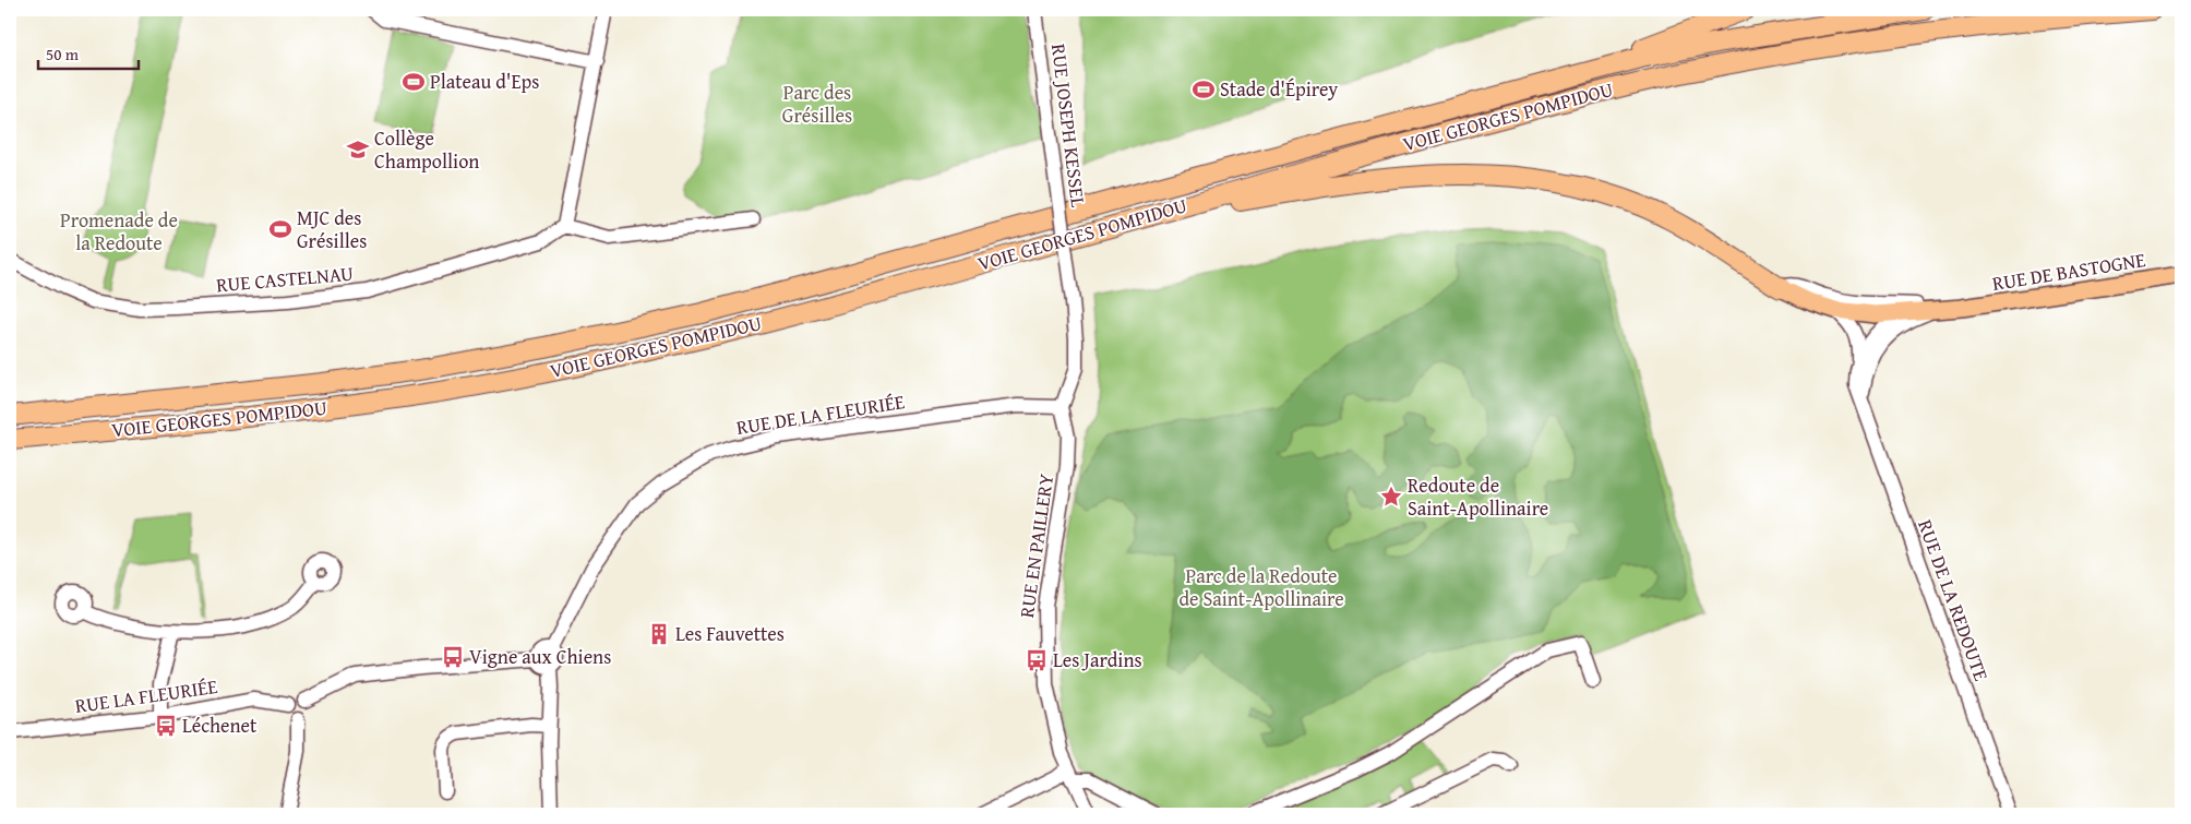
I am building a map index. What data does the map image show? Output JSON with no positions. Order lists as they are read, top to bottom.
{
  "streets": {
    "highway": ["VOIE GEORGES POMPIDOU"],
    "main road": ["RUE DE BASTOGNE"],
    "street": [
      "RUE JOSEPH KESSEL",
      "RUE CASTELNAU",
      "RUE DE LA FLEURIÉE",
      "RUE EN PAILLERY",
      "RUE DE LA REDOUTE",
      "RUE LA FLEURIÉE"
    ]
  },
  "crossings": [
    ["RUE JOSEPH KESSEL", "RUE DE LA FLEURIÉE"],
    ["RUE JOSEPH KESSEL", "RUE EN PAILLERY"],
    ["RUE DE BASTOGNE", "RUE DE LA REDOUTE"],
    ["RUE DE LA FLEURIÉE", "RUE EN PAILLERY"]
  ],
  "parks": ["Parc des Grésilles", "Promenade de la Redoute", "Parc de la Redoute de Saint-Apollinaire"],
  "places": {
    "sports": ["Plateau d'Eps", "Stade d'Épirey", "MJC des Grésilles"],
    "school or university": ["Collège Champollion"],
    "place": ["Redoute de Saint-Apollinaire"],
    "building": ["Les Fauvettes"],
    "bus stop": ["Vigne aux Chiens", "Les Jardins", "Léchenet"]
  },
  "scale_bar": "50 m"
}
